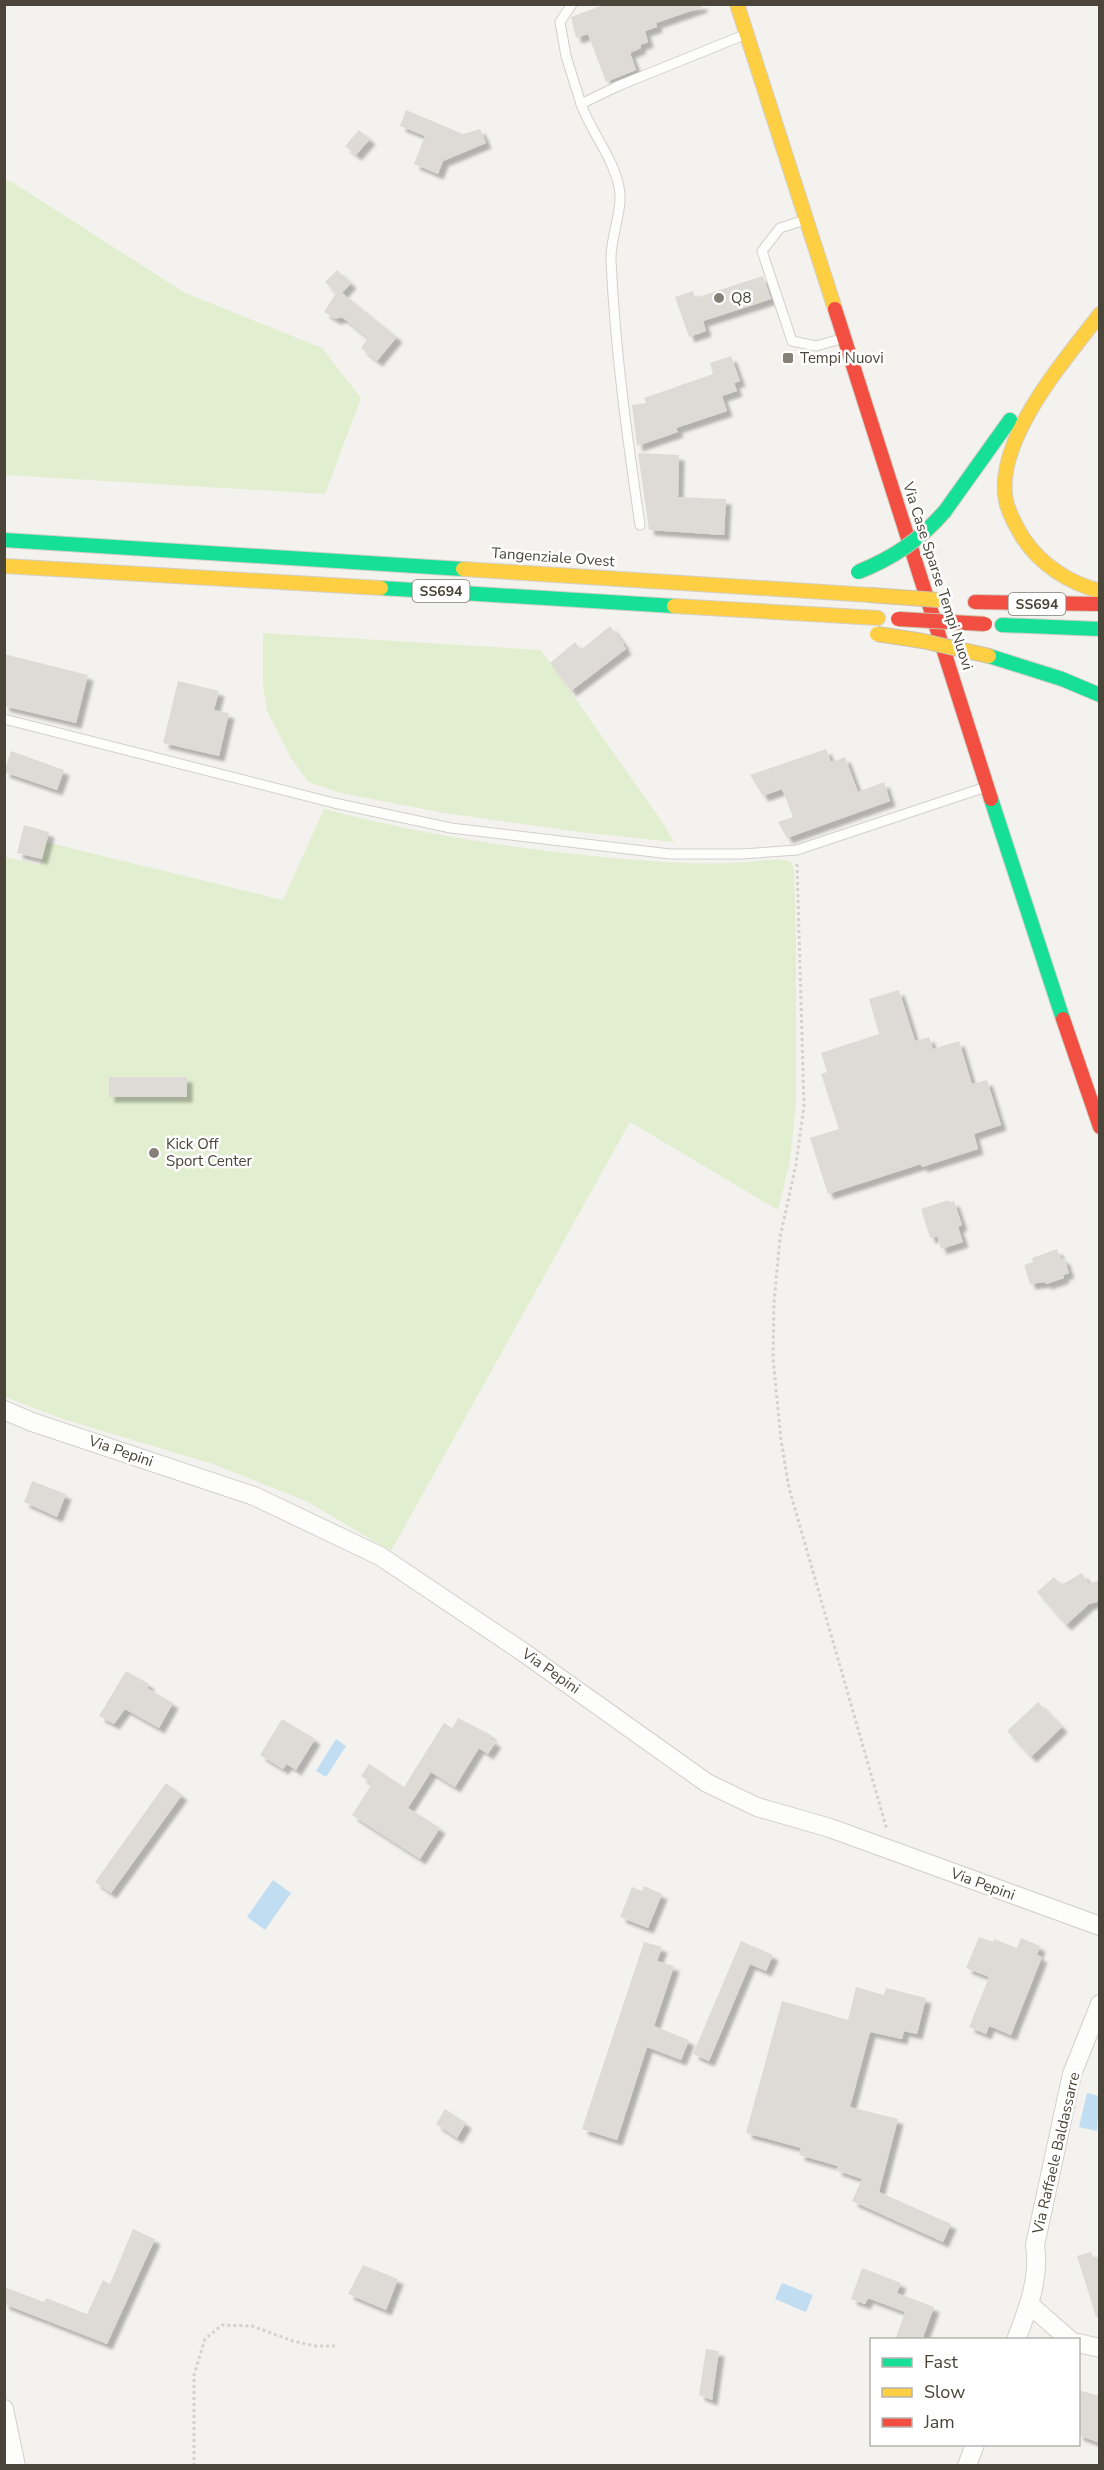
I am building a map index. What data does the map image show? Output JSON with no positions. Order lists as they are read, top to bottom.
{
  "streets": {
    "main road": ["Tangenziale Ovest", "Via Case Sparse Tempi Nuovi", "SS694"],
    "street": ["Via Pepini", "Via Raffaele Baldassarre"]
  },
  "places": {
    "other": ["Q8", "Kick Off Sport Center"],
    "transit": ["Tempi Nuovi"]
  },
  "legend": ["Fast", "Slow", "Jam"]
}
